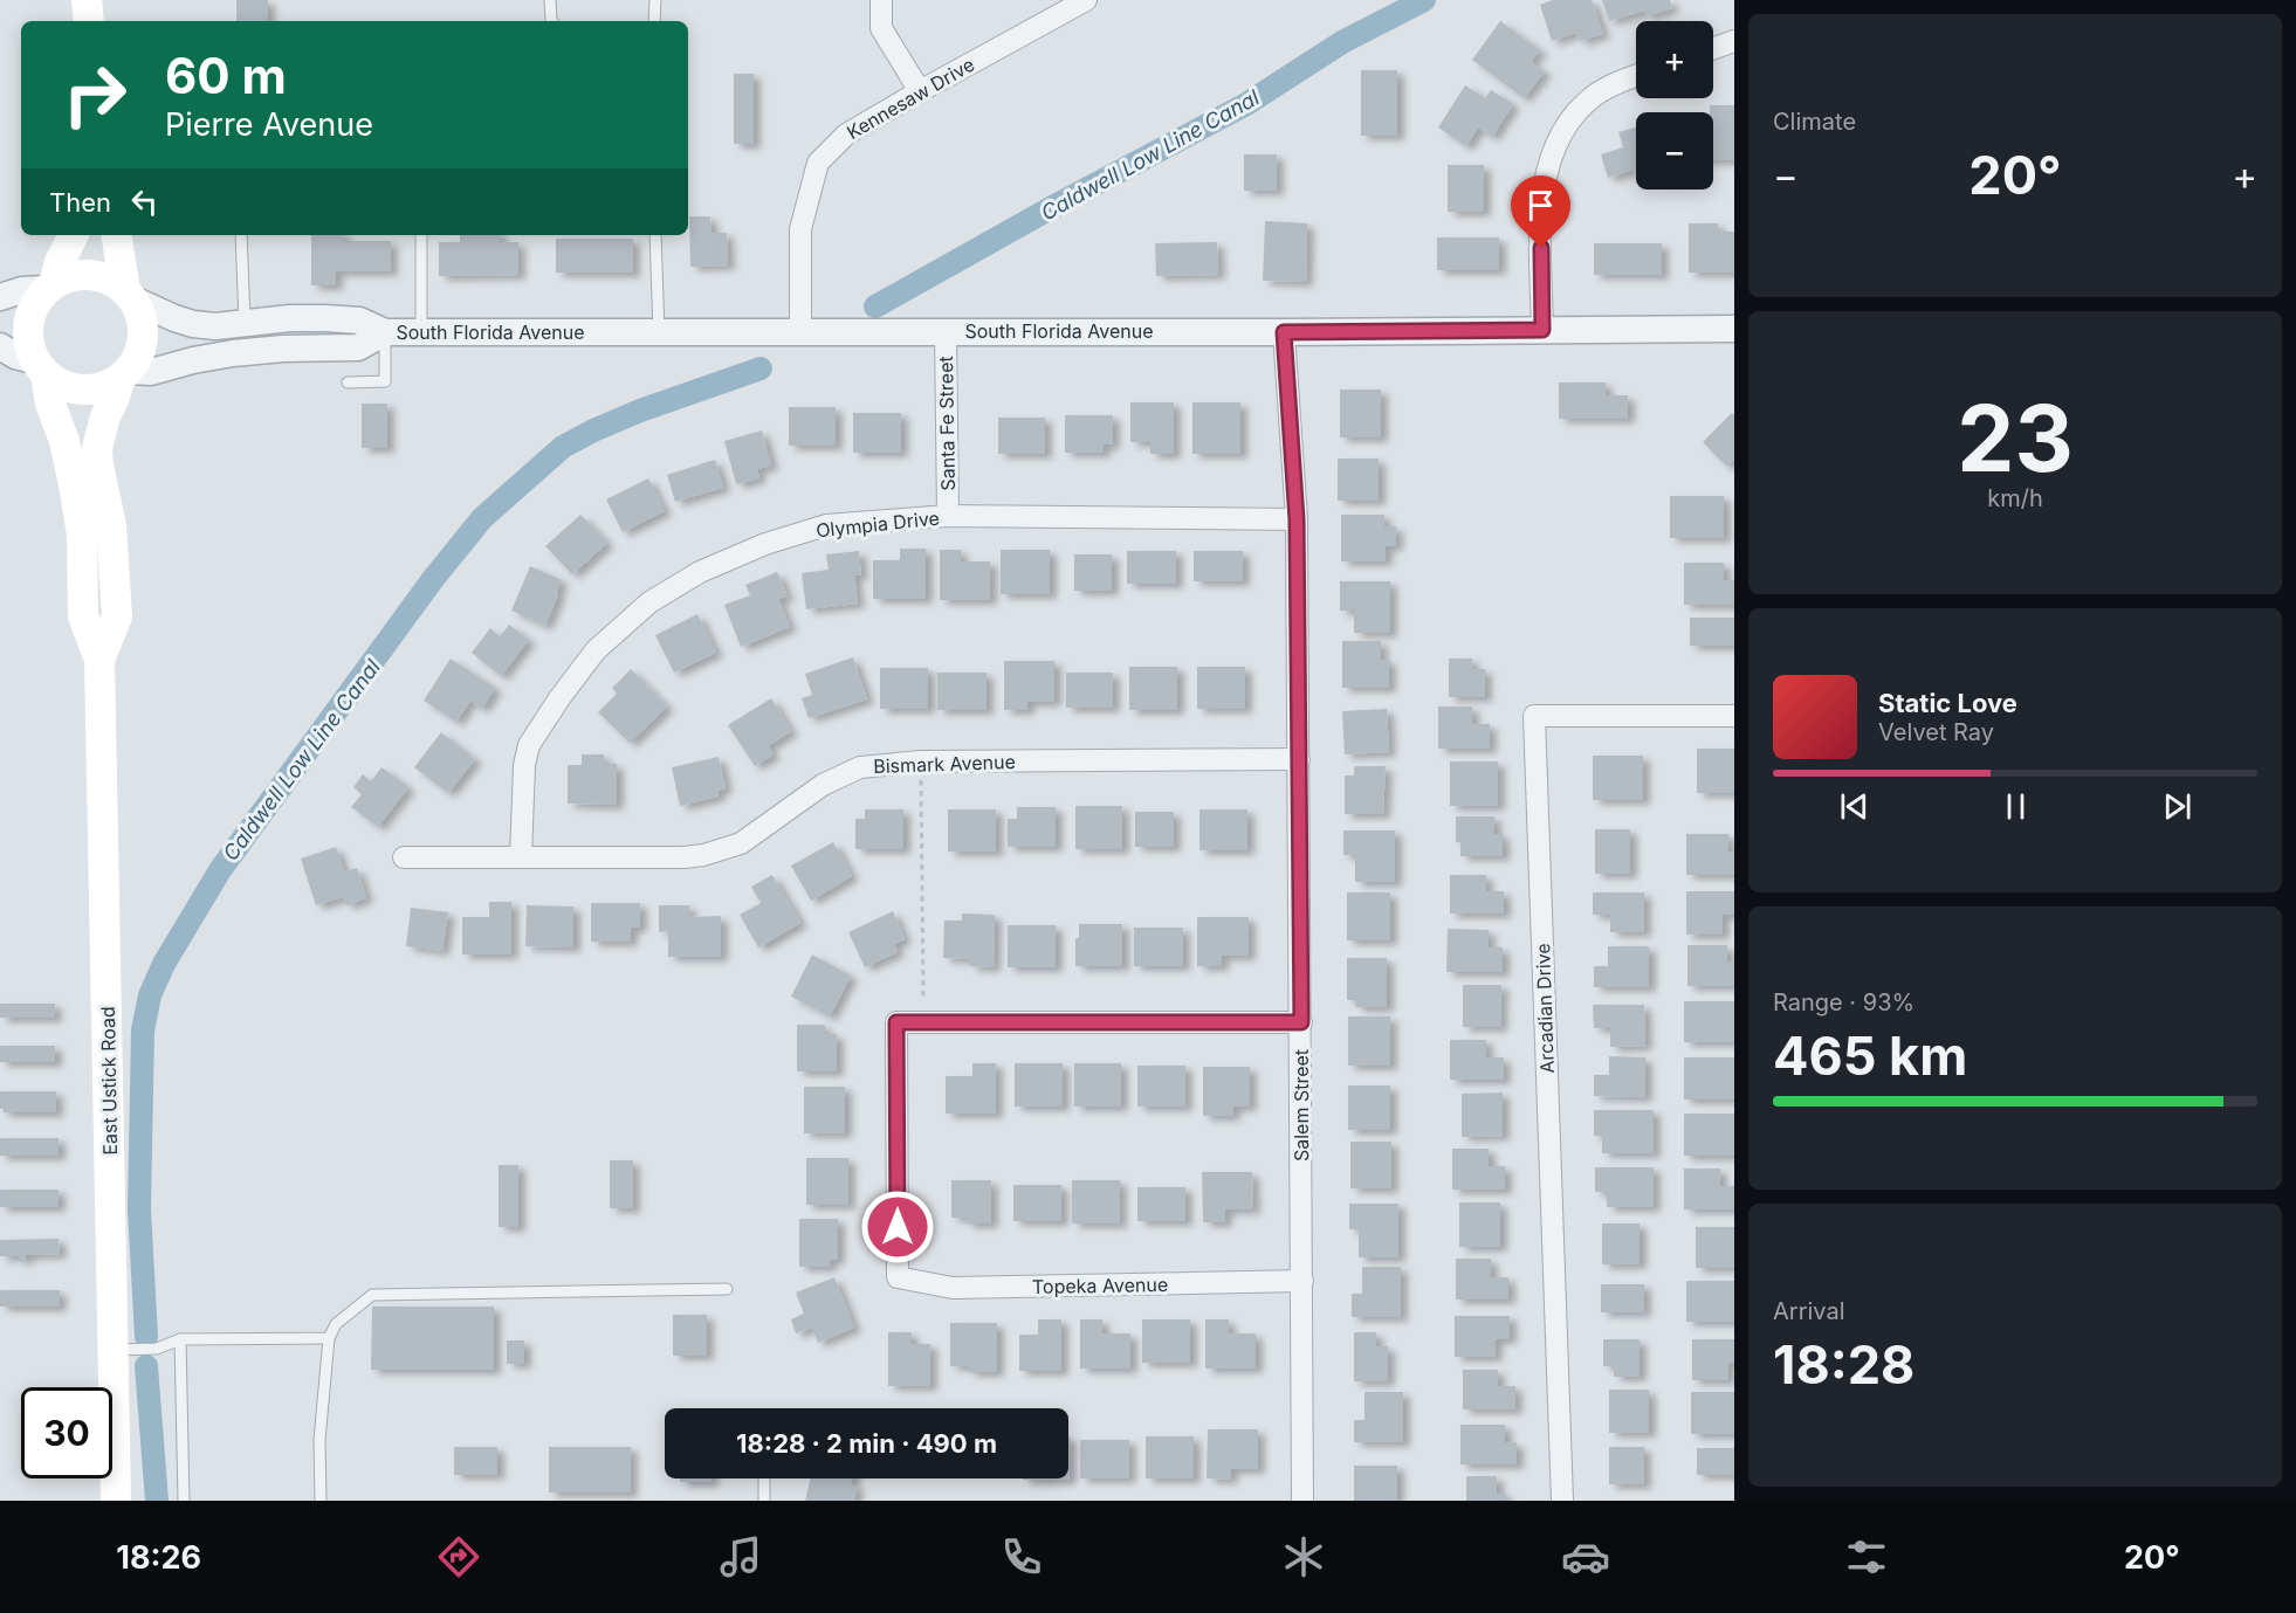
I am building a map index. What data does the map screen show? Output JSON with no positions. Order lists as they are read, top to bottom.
{
  "streets": {
    "main road": ["East Ustick Road"],
    "street": [
      "Kennesaw Drive",
      "South Florida Avenue",
      "Santa Fe Street",
      "Olympia Drive",
      "Bismark Avenue",
      "Arcadian Drive",
      "Salem Street",
      "Topeka Avenue"
    ]
  },
  "crossings": [
    ["Kennesaw Drive", "South Florida Avenue"],
    ["South Florida Avenue", "Santa Fe Street"],
    ["South Florida Avenue", "East Ustick Road"],
    ["South Florida Avenue", "Salem Street"],
    ["Santa Fe Street", "Olympia Drive"],
    ["Olympia Drive", "Bismark Avenue"],
    ["Olympia Drive", "Salem Street"],
    ["Bismark Avenue", "Salem Street"],
    ["Salem Street", "Topeka Avenue"]
  ],
  "water": ["Caldwell Low Line Canal"],
  "page": {
    "tile": [
      "Climate",
      ["23", "km/h"],
      ["Range · 93%", "465 km"],
      ["Arrival", "18:28"]
    ],
    "map_buttons": ["+", "−"],
    "turn": ["60 m", "Pierre Avenue"],
    "heat": ["−", "20°", "+"],
    "then": "Then",
    "song": ["Static Love", "Velvet Ray"],
    "limit": "30",
    "trip": "18:28 · 2 min · 490 m",
    "tabs": ["18:26", "20°"]
  }
}
